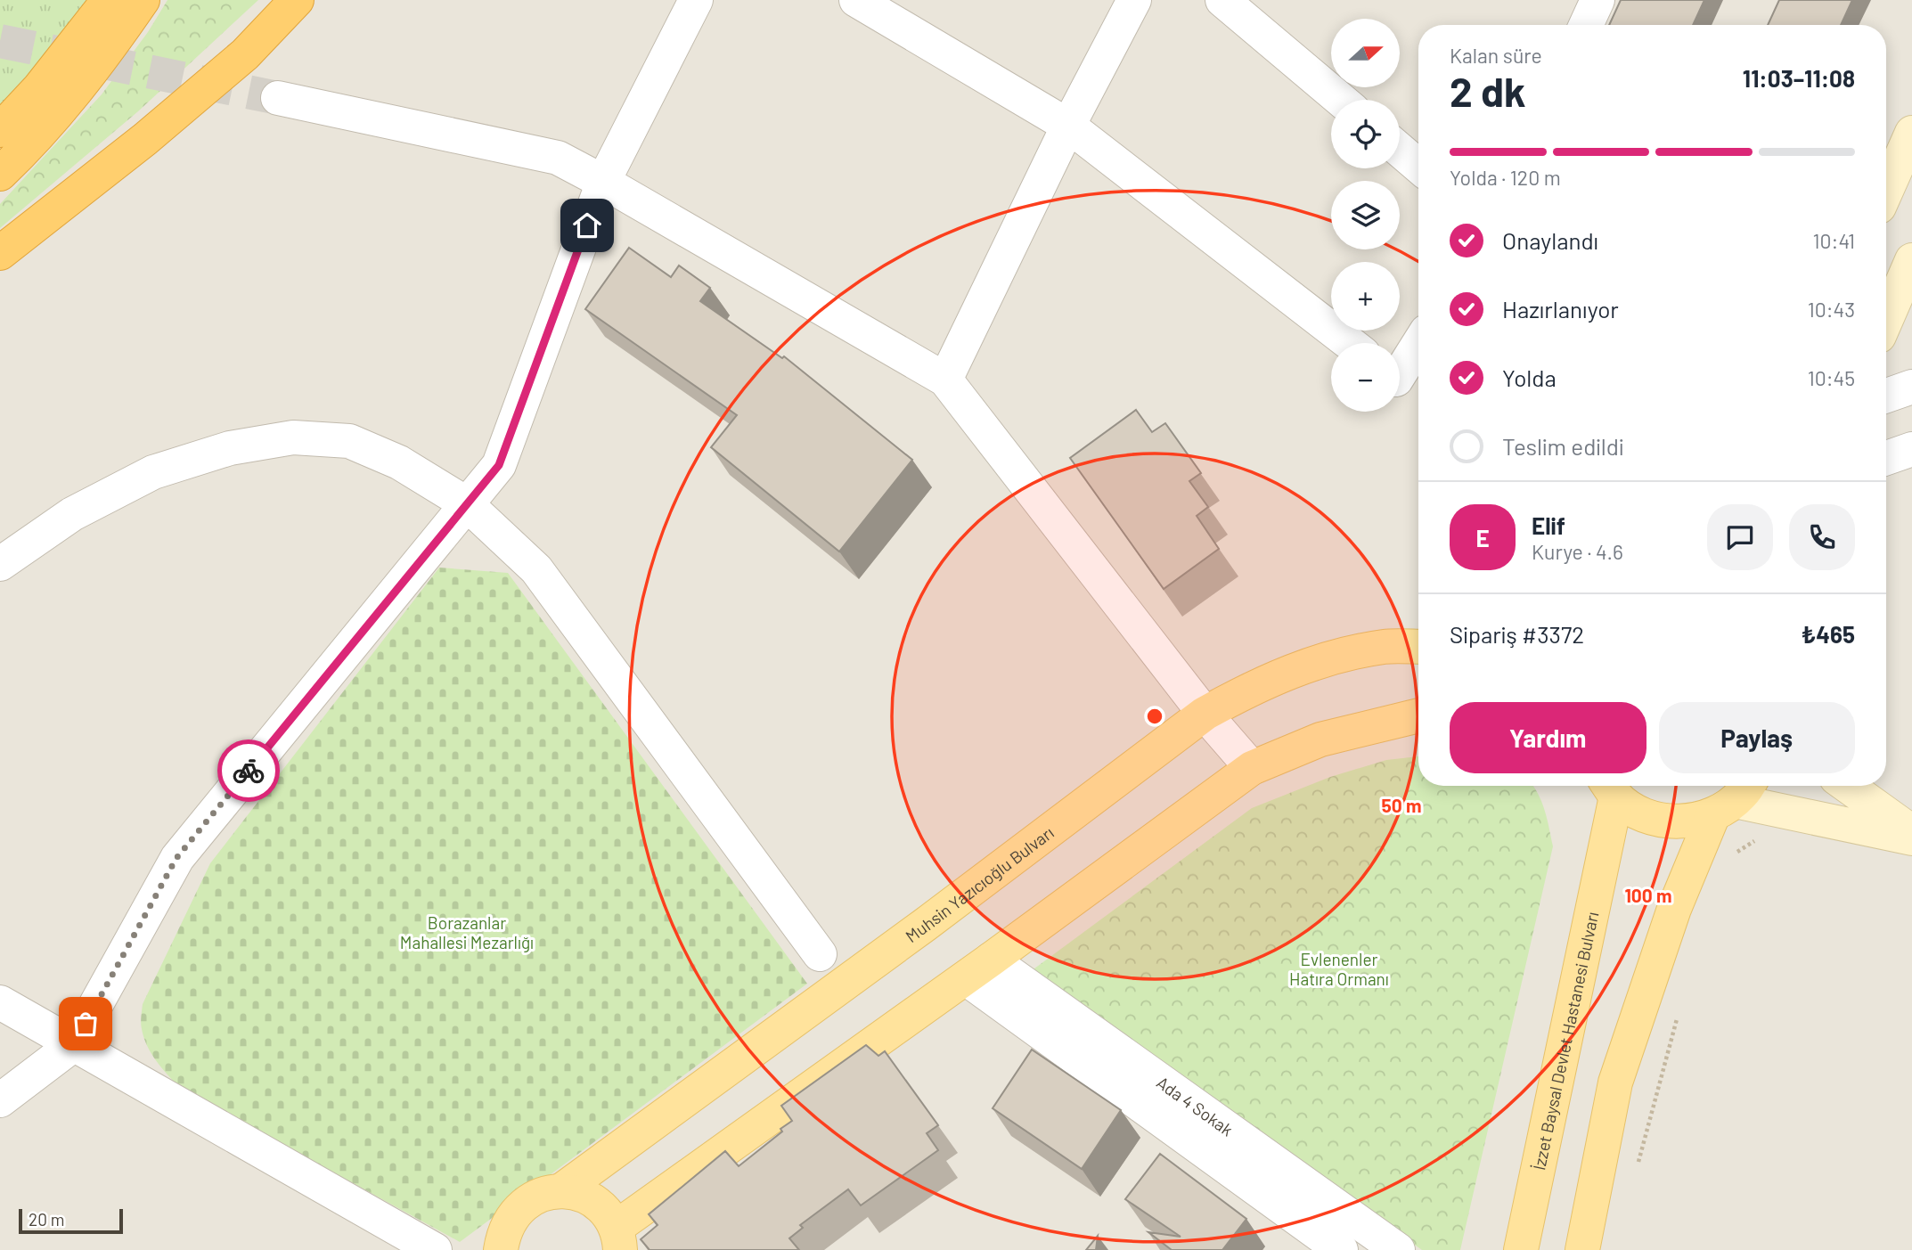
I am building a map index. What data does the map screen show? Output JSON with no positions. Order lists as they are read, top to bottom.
{
  "streets": {
    "main road": ["Muhsin Yazıcıoğlu Bulvarı", "İzzet Baysal Devlet Hastanesi Bulvarı"],
    "street": ["Ada 4 Sokak"]
  },
  "parks": ["Borazanlar Mahallesi Mezarlığı", "Evlenenler Hatıra Ormanı"],
  "scale_bar": "20 m",
  "north": "right",
  "page": {
    "map_buttons": ["+", "−"],
    "heading": ["2 dk", "Kalan süre", "11:03–11:08"],
    "panel": [
      "Elif",
      "Kurye · 4.6",
      "Sipariş #3372",
      "₺465"
    ],
    "bar": "Yolda · 120 m",
    "list": [
      ["Onaylandı", "10:41"],
      ["Hazırlanıyor", "10:43"],
      ["Yolda", "10:45"],
      "Teslim edildi"
    ],
    "round": "E",
    "buttons": ["Yardım", "Paylaş"],
    "scale": "20 m"
  },
  "rings": ["50 m", "100 m"]
}
